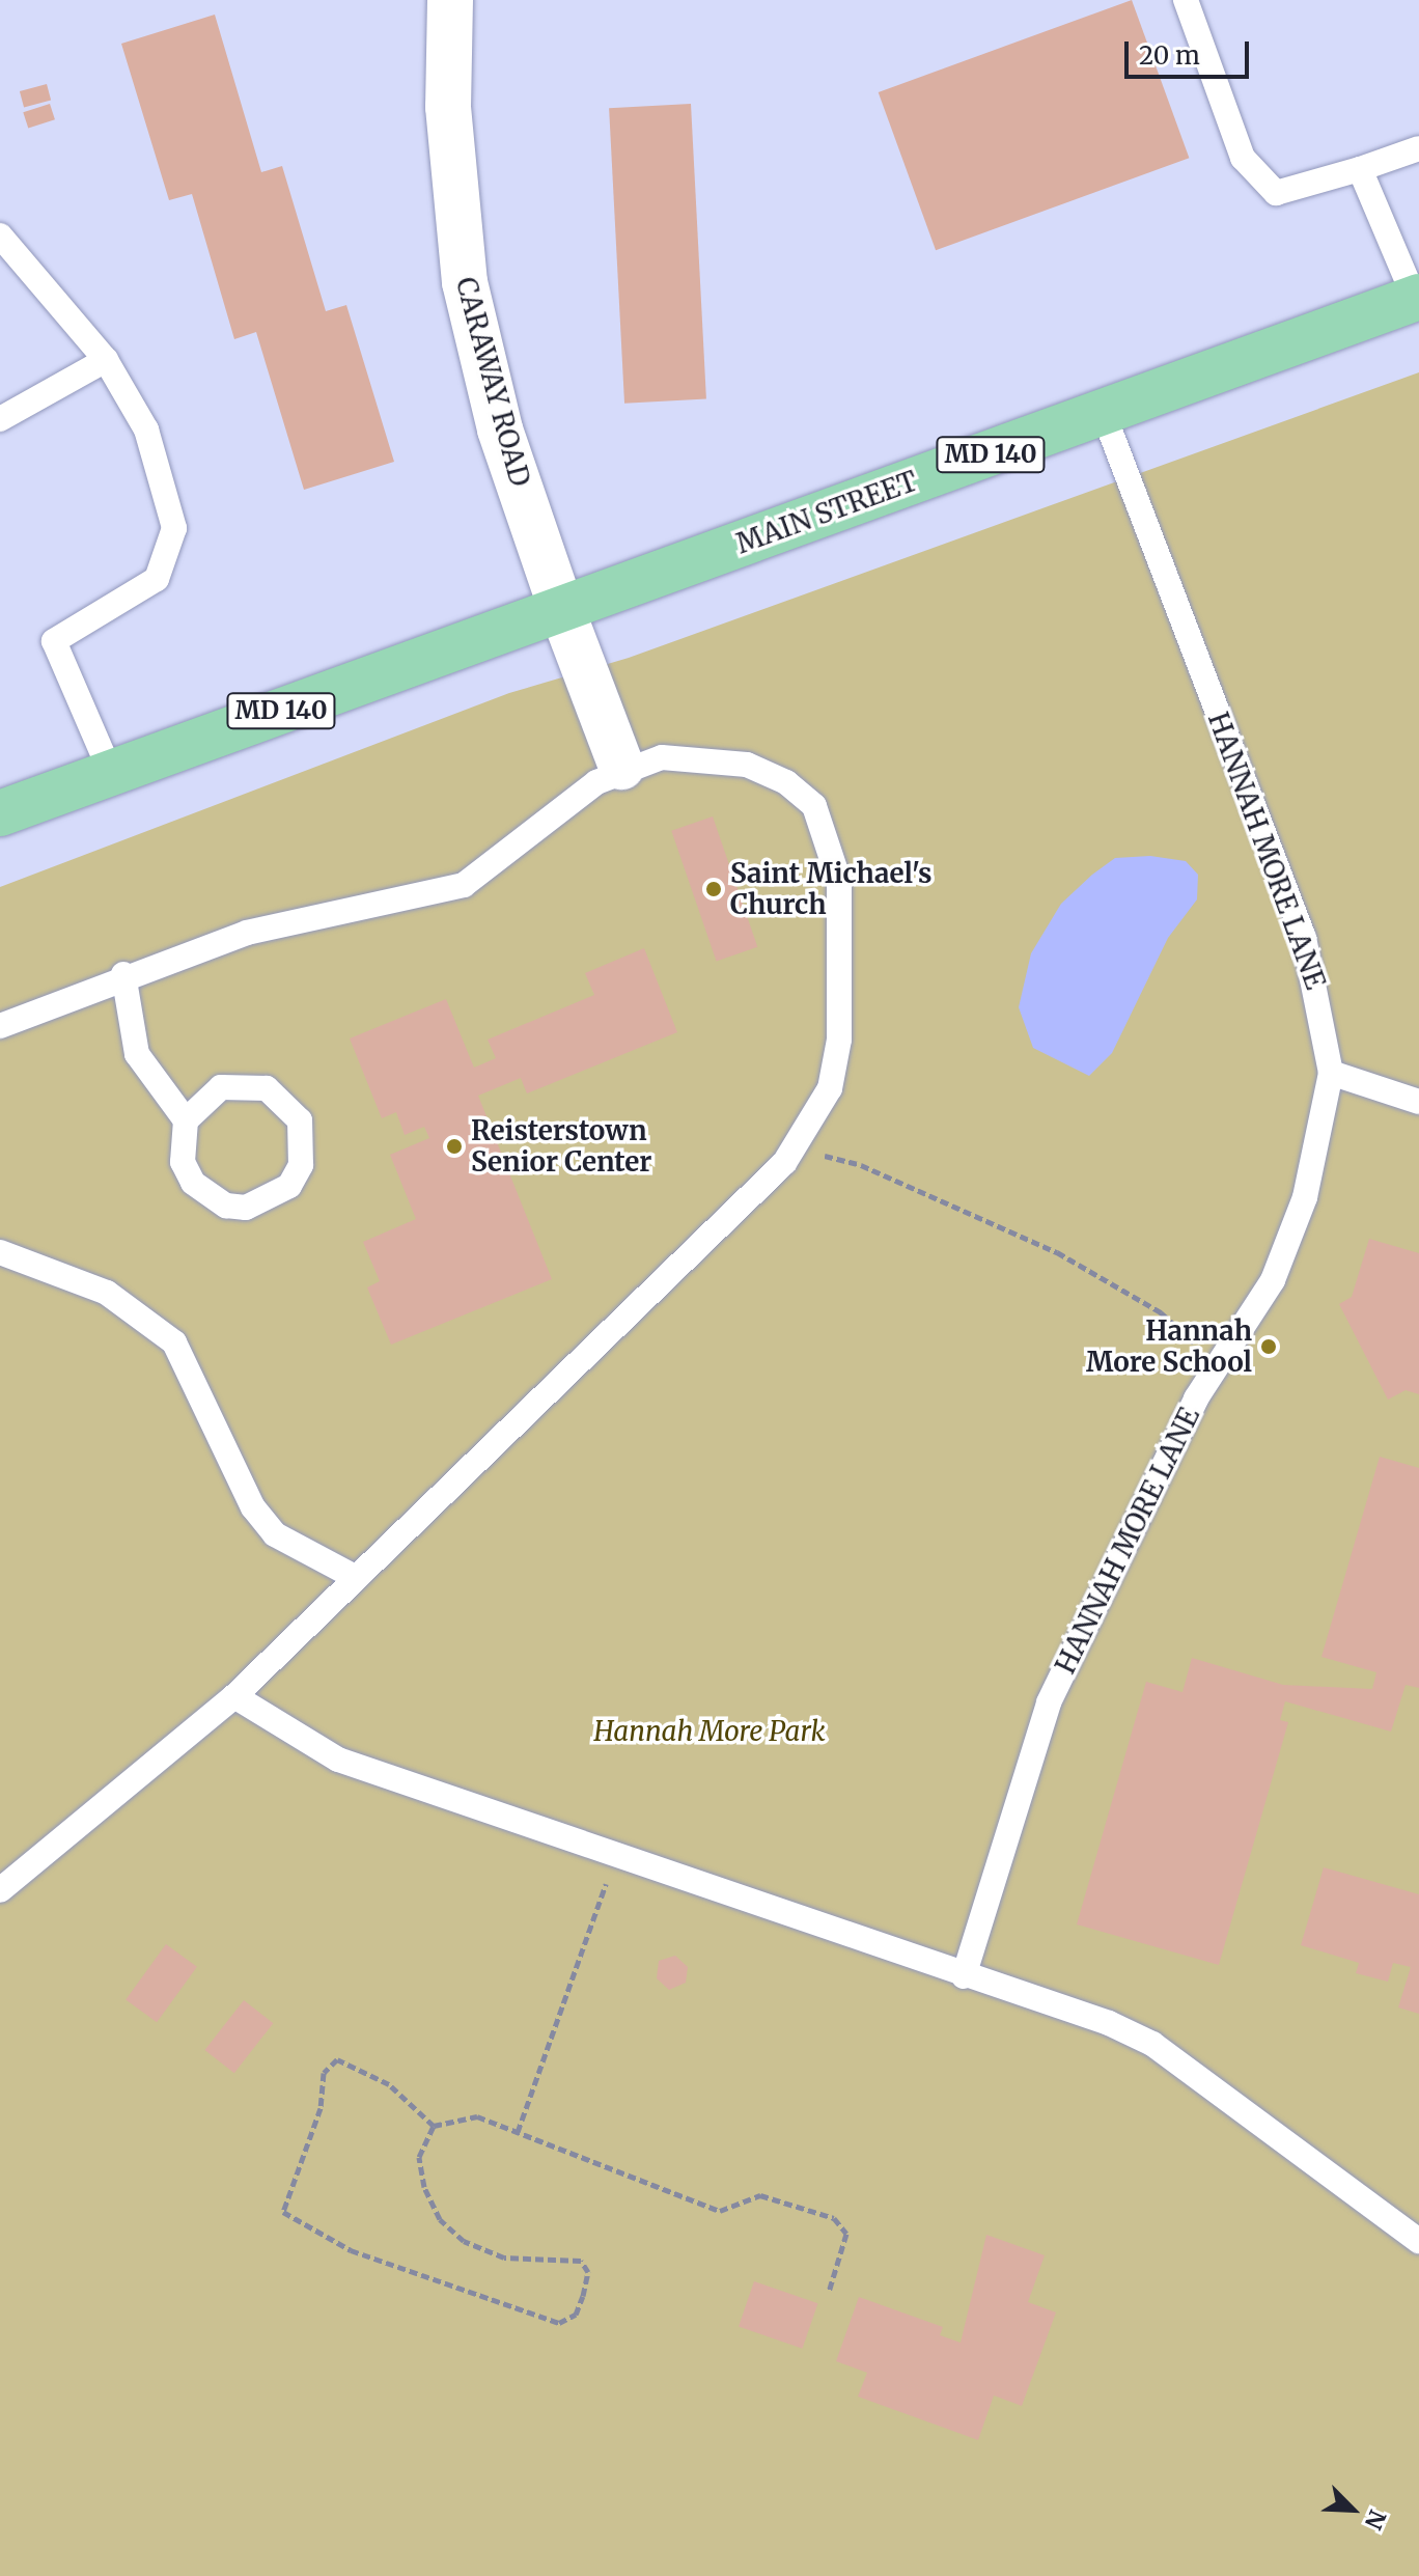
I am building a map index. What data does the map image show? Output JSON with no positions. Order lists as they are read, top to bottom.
{
  "streets": {
    "main road": ["MD 140", "MAIN STREET"],
    "street": ["CARAWAY ROAD"],
    "lane": ["HANNAH MORE LANE"]
  },
  "crossings": [
    ["CARAWAY ROAD", "MD 140"],
    ["CARAWAY ROAD", "MAIN STREET"],
    ["MD 140", "MAIN STREET"],
    ["MAIN STREET", "HANNAH MORE LANE"]
  ],
  "parks": ["Hannah More Park"],
  "places": ["Saint Michael's Church", "Reisterstown Senior Center", "Hannah More School"],
  "scale_bar": "20 m",
  "north": "bottom right"
}
